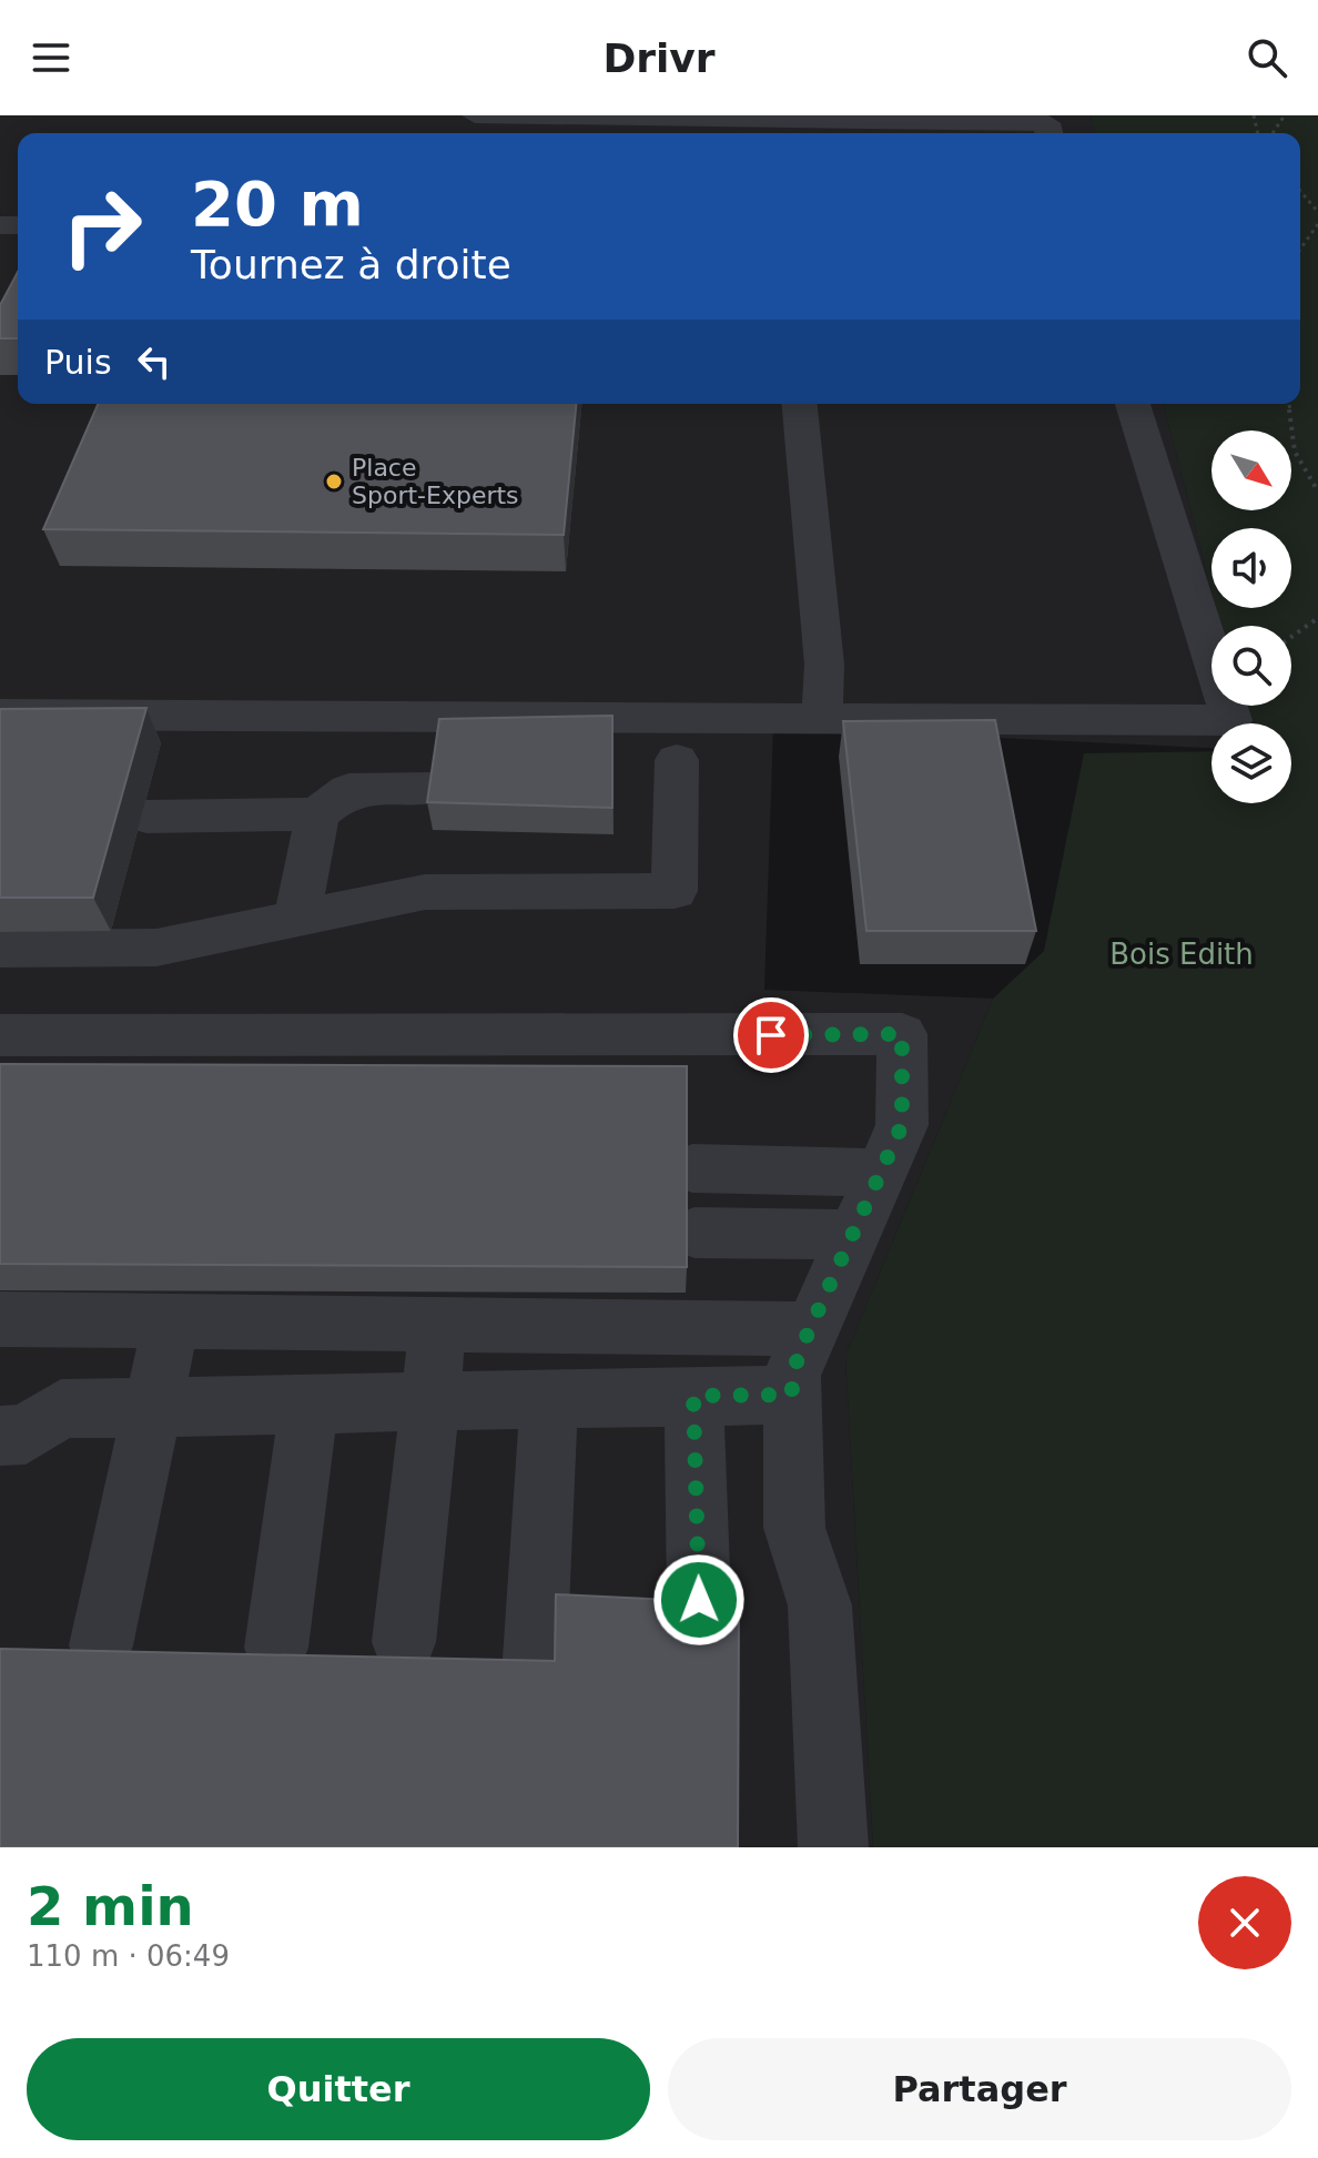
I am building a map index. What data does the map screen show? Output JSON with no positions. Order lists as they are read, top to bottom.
{
  "parks": ["Bois Edith"],
  "places": ["Place Sport-Experts"],
  "north": "bottom right",
  "page": {
    "header": "Drivr",
    "turn": ["20 m", "Tournez à droite"],
    "then": "Puis",
    "heading": ["2 min", "110 m · 06:49"],
    "buttons": ["Quitter", "Partager"]
  }
}
